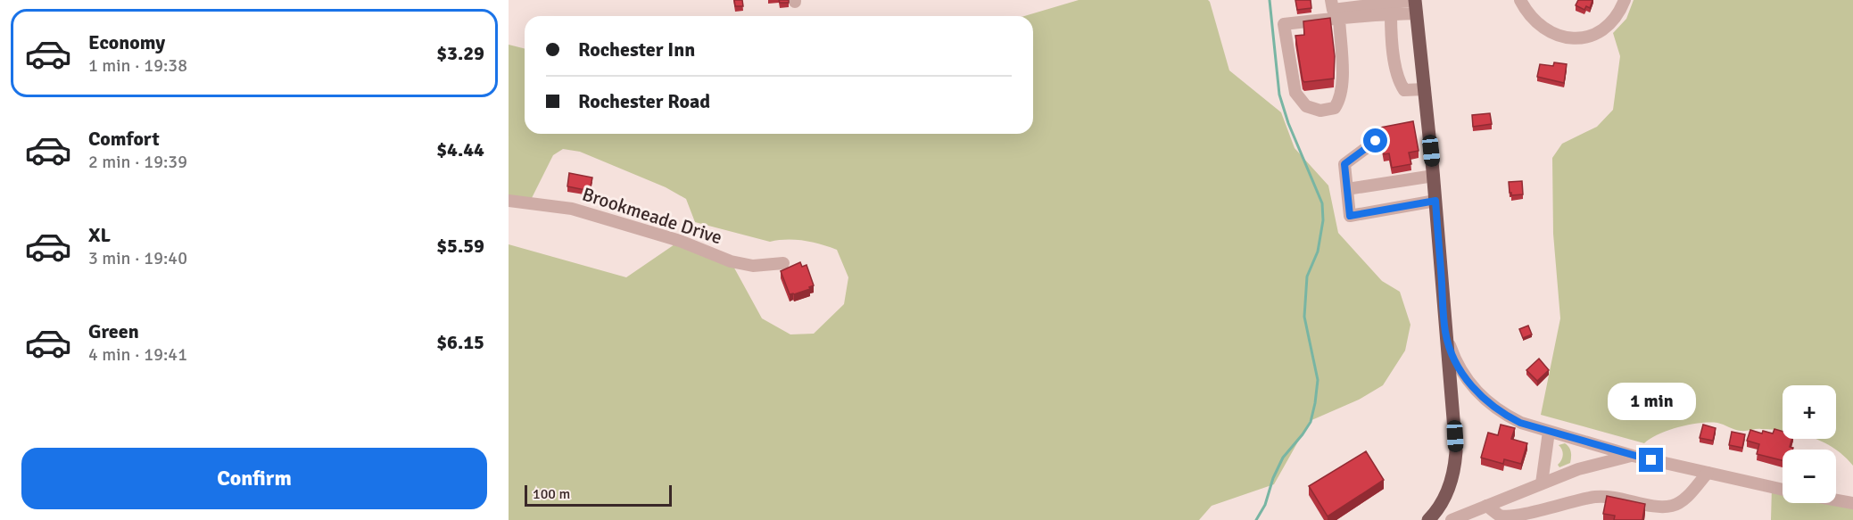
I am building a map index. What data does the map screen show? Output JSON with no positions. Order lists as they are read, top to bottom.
{
  "streets": {
    "street": ["Brookmeade Drive"]
  },
  "scale_bar": "100 m",
  "page": {
    "list": [
      {
        "name": "Economy",
        "note": "1 min · 19:38",
        "value": "$3.29"
      },
      {
        "name": "Comfort",
        "note": "2 min · 19:39",
        "value": "$4.44"
      },
      {
        "name": "XL",
        "note": "3 min · 19:40",
        "value": "$5.59"
      },
      {
        "name": "Green",
        "note": "4 min · 19:41",
        "value": "$6.15"
      }
    ],
    "banner": ["Rochester Inn", "Rochester Road"],
    "bubble": "1 min",
    "map_buttons": ["+", "−"],
    "buttons": "Confirm",
    "scale": "100 m"
  }
}
